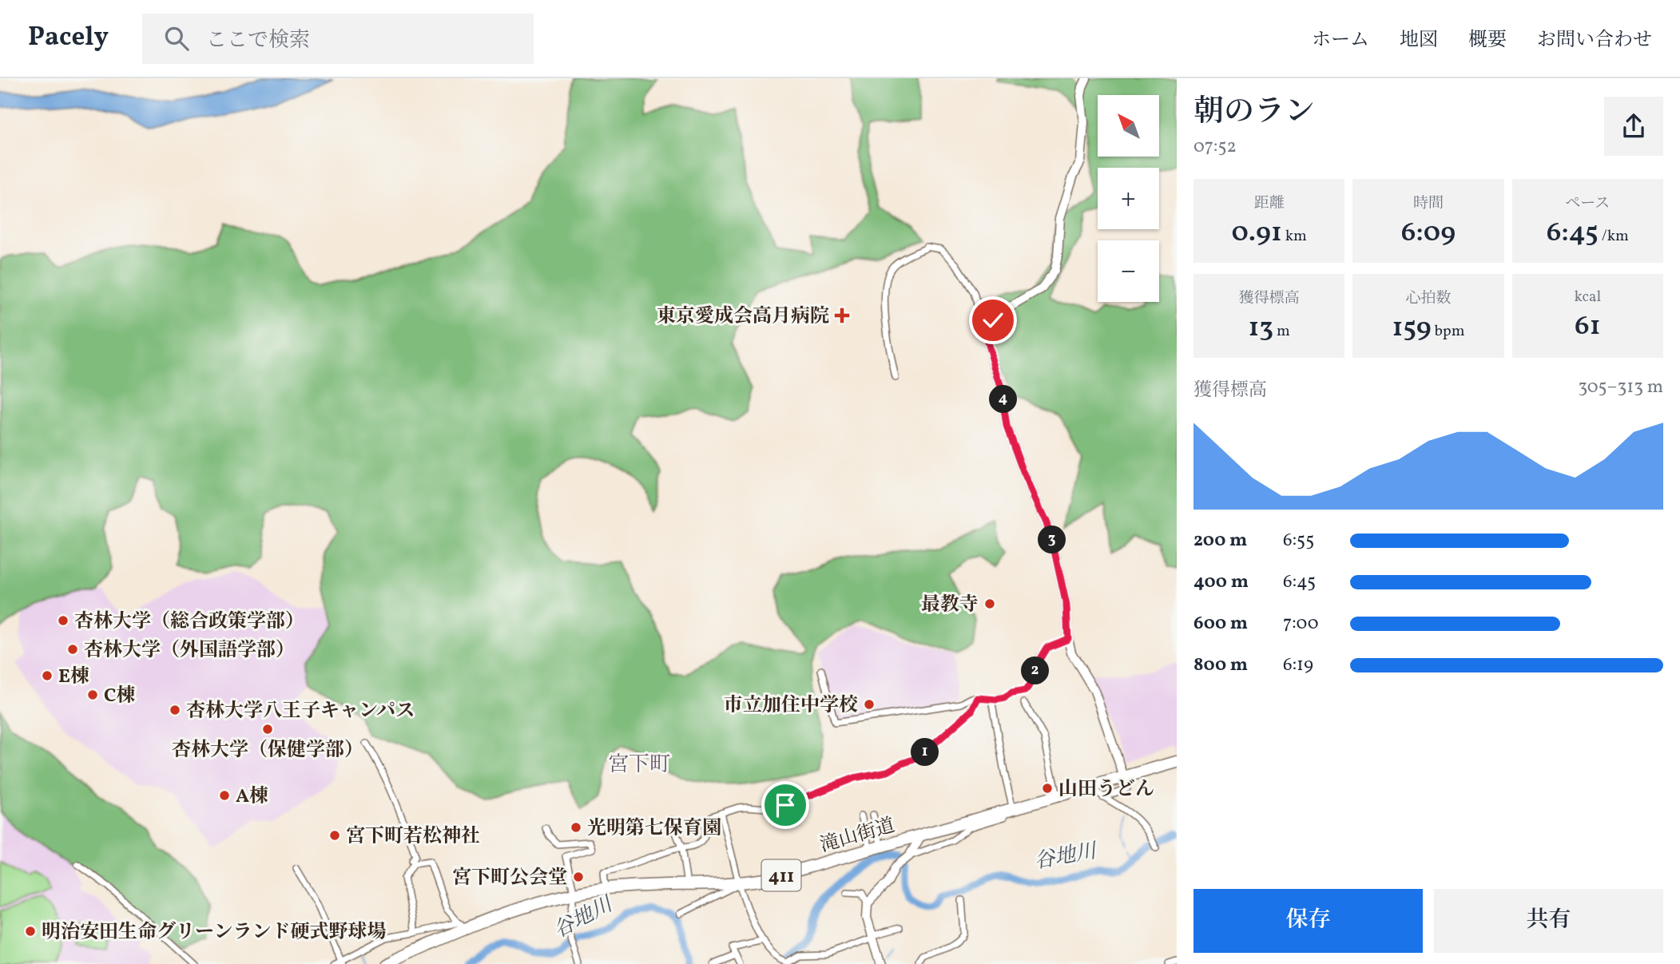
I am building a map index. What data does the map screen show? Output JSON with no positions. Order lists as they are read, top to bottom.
{
  "streets": {
    "highway": ["滝山街道", "411"]
  },
  "districts": ["宮下町"],
  "water": ["谷地川"],
  "places": {
    "health": ["東京愛成会高月病院"],
    "other": [
      "最教寺",
      "杏林大学（総合政策学部）",
      "杏林大学（外国語学部）",
      "E棟",
      "C棟",
      "市立加住中学校",
      "杏林大学八王子キャンパス",
      "杏林大学（保健学部）",
      "山田うどん",
      "A棟",
      "光明第七保育園",
      "宮下町若松神社",
      "宮下町公会堂",
      "明治安田生命グリーンランド硬式野球場"
    ]
  },
  "north": "top left",
  "page": {
    "header": "Pacely",
    "search": "ここで検索",
    "nav": [
      "ホーム",
      "地図",
      "概要",
      "お問い合わせ"
    ],
    "heading": ["朝のラン", "07:52"],
    "map_buttons": ["+", "−"],
    "stats": [
      ["距離", "0.91 km"],
      ["時間", "6:09"],
      ["ペース", "6:45 /km"],
      ["獲得標高", "13 m"],
      ["心拍数", "159 bpm"],
      ["kcal", "61"]
    ],
    "chart": ["獲得標高", "305–313 m"],
    "pins": [
      "4",
      "3",
      "2",
      "1"
    ],
    "list": [
      {
        "name": "200 m",
        "note": "6:55"
      },
      {
        "name": "400 m",
        "note": "6:45"
      },
      {
        "name": "600 m",
        "note": "7:00"
      },
      {
        "name": "800 m",
        "note": "6:19"
      }
    ],
    "buttons": ["保存", "共有"]
  }
}
